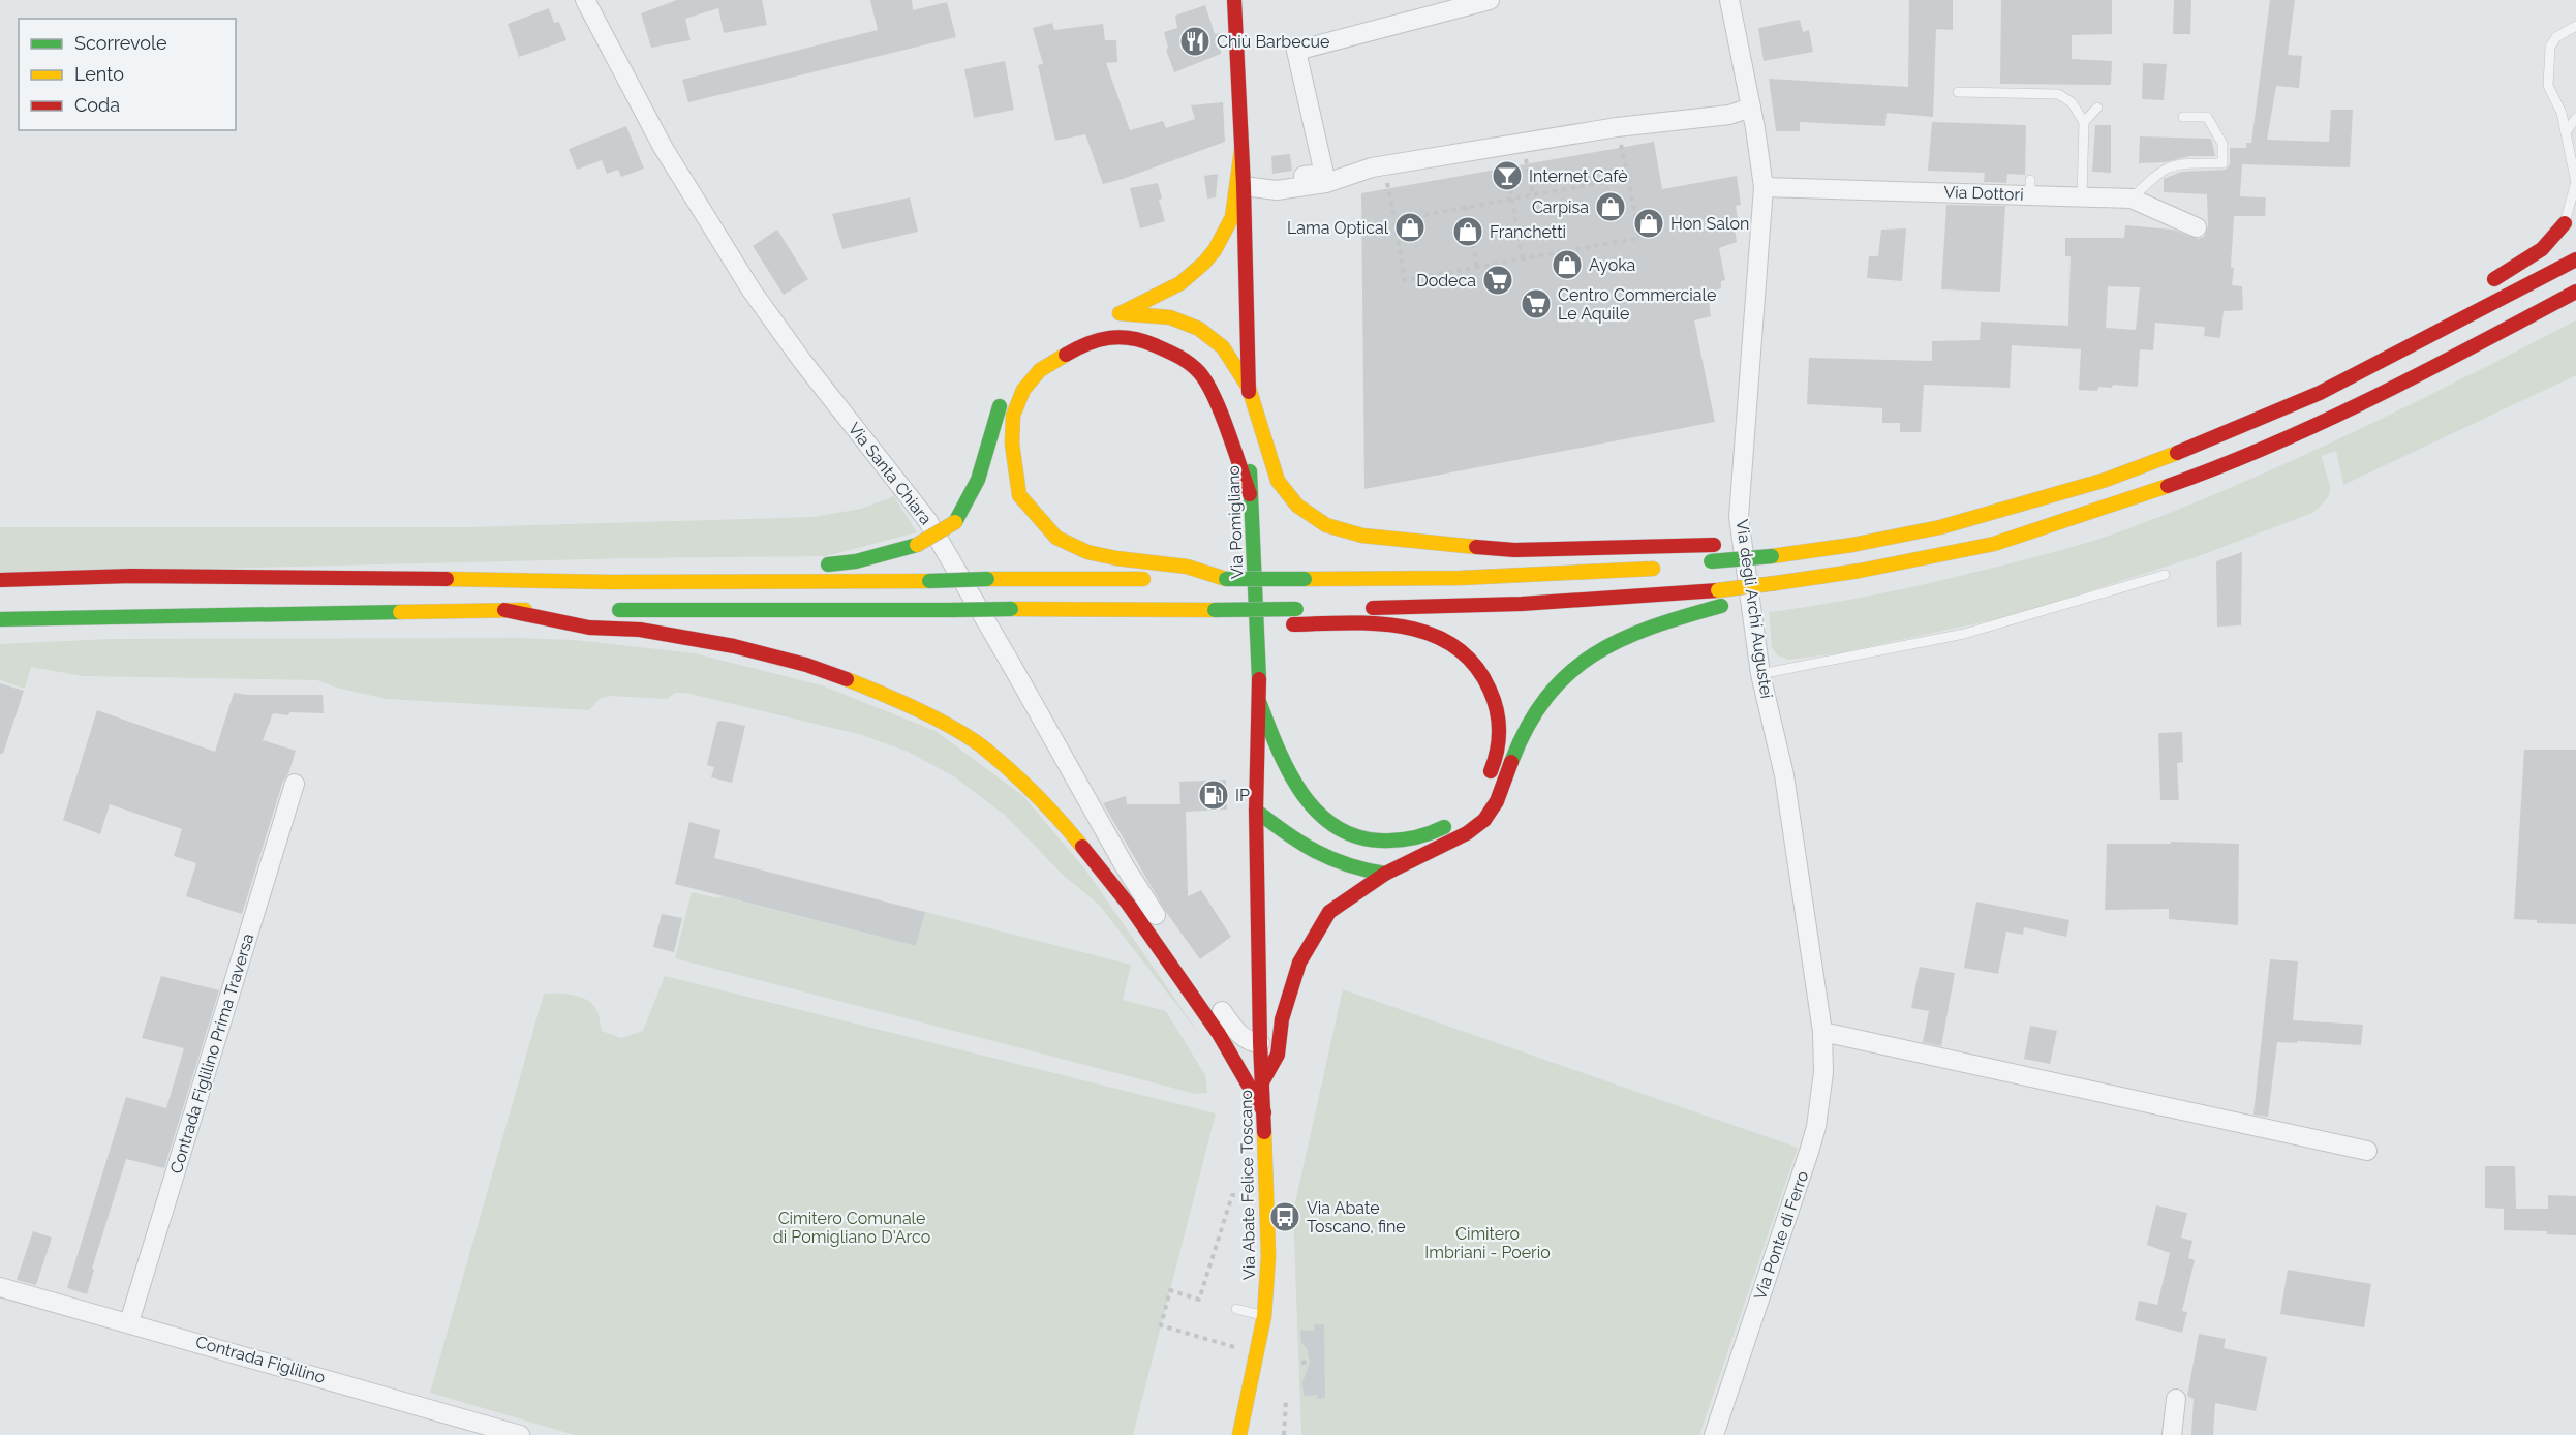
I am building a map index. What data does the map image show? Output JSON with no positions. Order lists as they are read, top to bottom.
{
  "streets": {
    "main road": ["Via Pomigliano", "Via Abate Felice Toscano"],
    "street": [
      "Via Dottori",
      "Via Santa Chiara",
      "Via degli Archi Augustei",
      "Contrada Figlilino Prima Traversa",
      "Via Ponte di Ferro",
      "Contrada Figlilino"
    ]
  },
  "crossings": [
    ["Via Dottori", "Via degli Archi Augustei"],
    ["Via Pomigliano", "Via Abate Felice Toscano"],
    ["Via degli Archi Augustei", "Via Ponte di Ferro"],
    ["Contrada Figlilino Prima Traversa", "Contrada Figlilino"]
  ],
  "parks": ["Cimitero Comunale di Pomigliano D'Arco", "Cimitero Imbriani - Poerio"],
  "places": {
    "restaurant": ["Chiù Barbecue"],
    "bar": ["Internet Cafè"],
    "shop": [
      "Carpisa",
      "Hon Salon",
      "Lama Optical",
      "Franchetti",
      "Ayoka"
    ],
    "supermarket": ["Dodeca", "Centro Commerciale Le Aquile"],
    "fuel station": ["IP"],
    "bus stop": ["Via Abate Toscano, fine"]
  },
  "legend": ["Scorrevole", "Lento", "Coda"]
}
